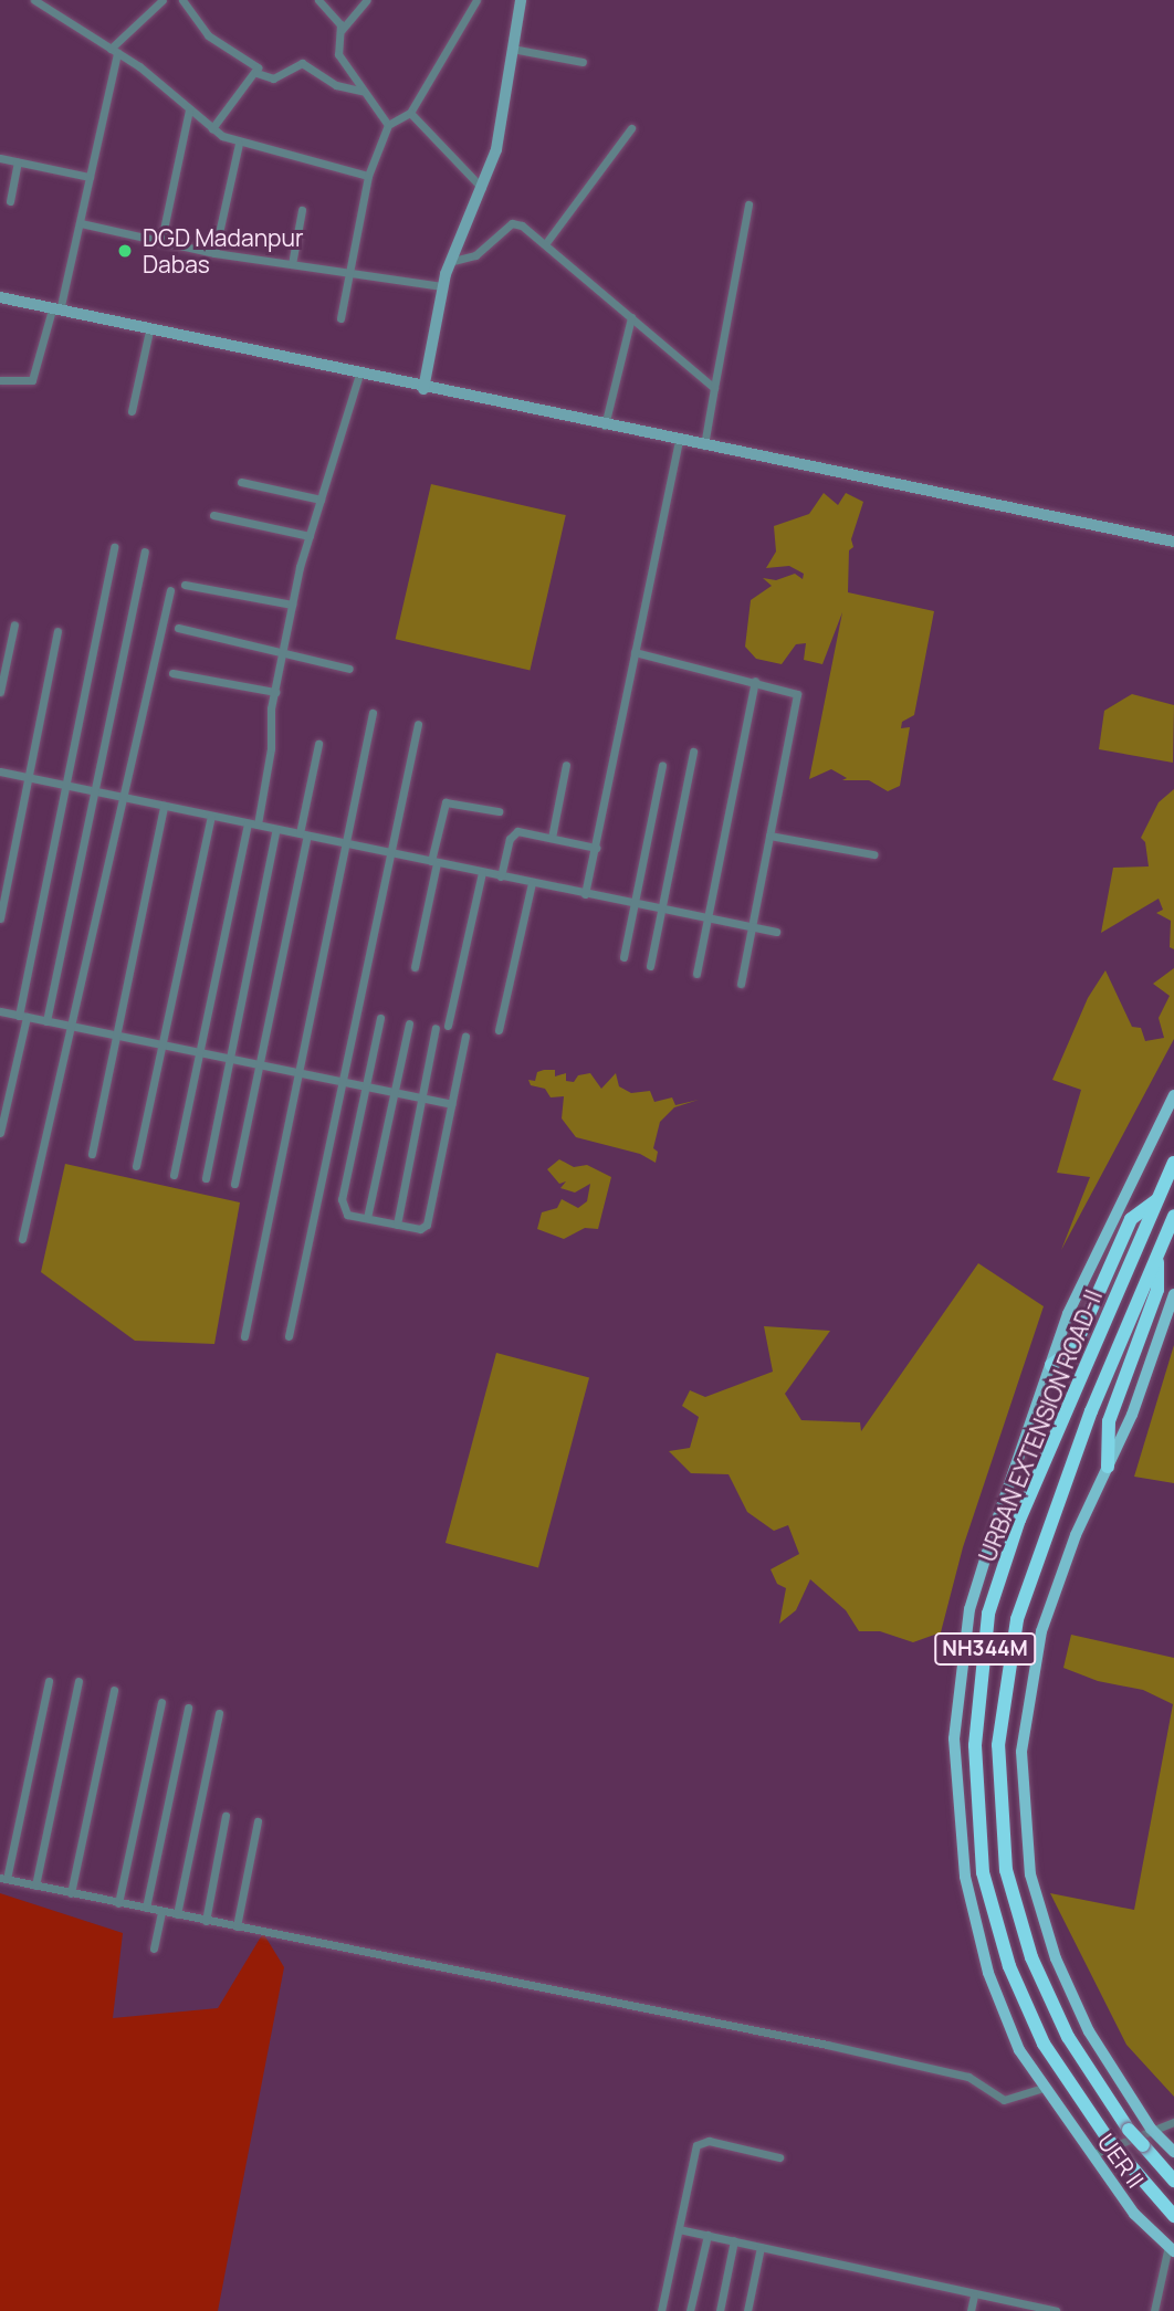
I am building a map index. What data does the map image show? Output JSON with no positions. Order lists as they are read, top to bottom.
{
  "streets": {
    "highway": ["URBAN EXTENSION ROAD-II", "NH344M"],
    "main road": ["UER II"]
  },
  "places": ["DGD Madanpur Dabas"]
}
